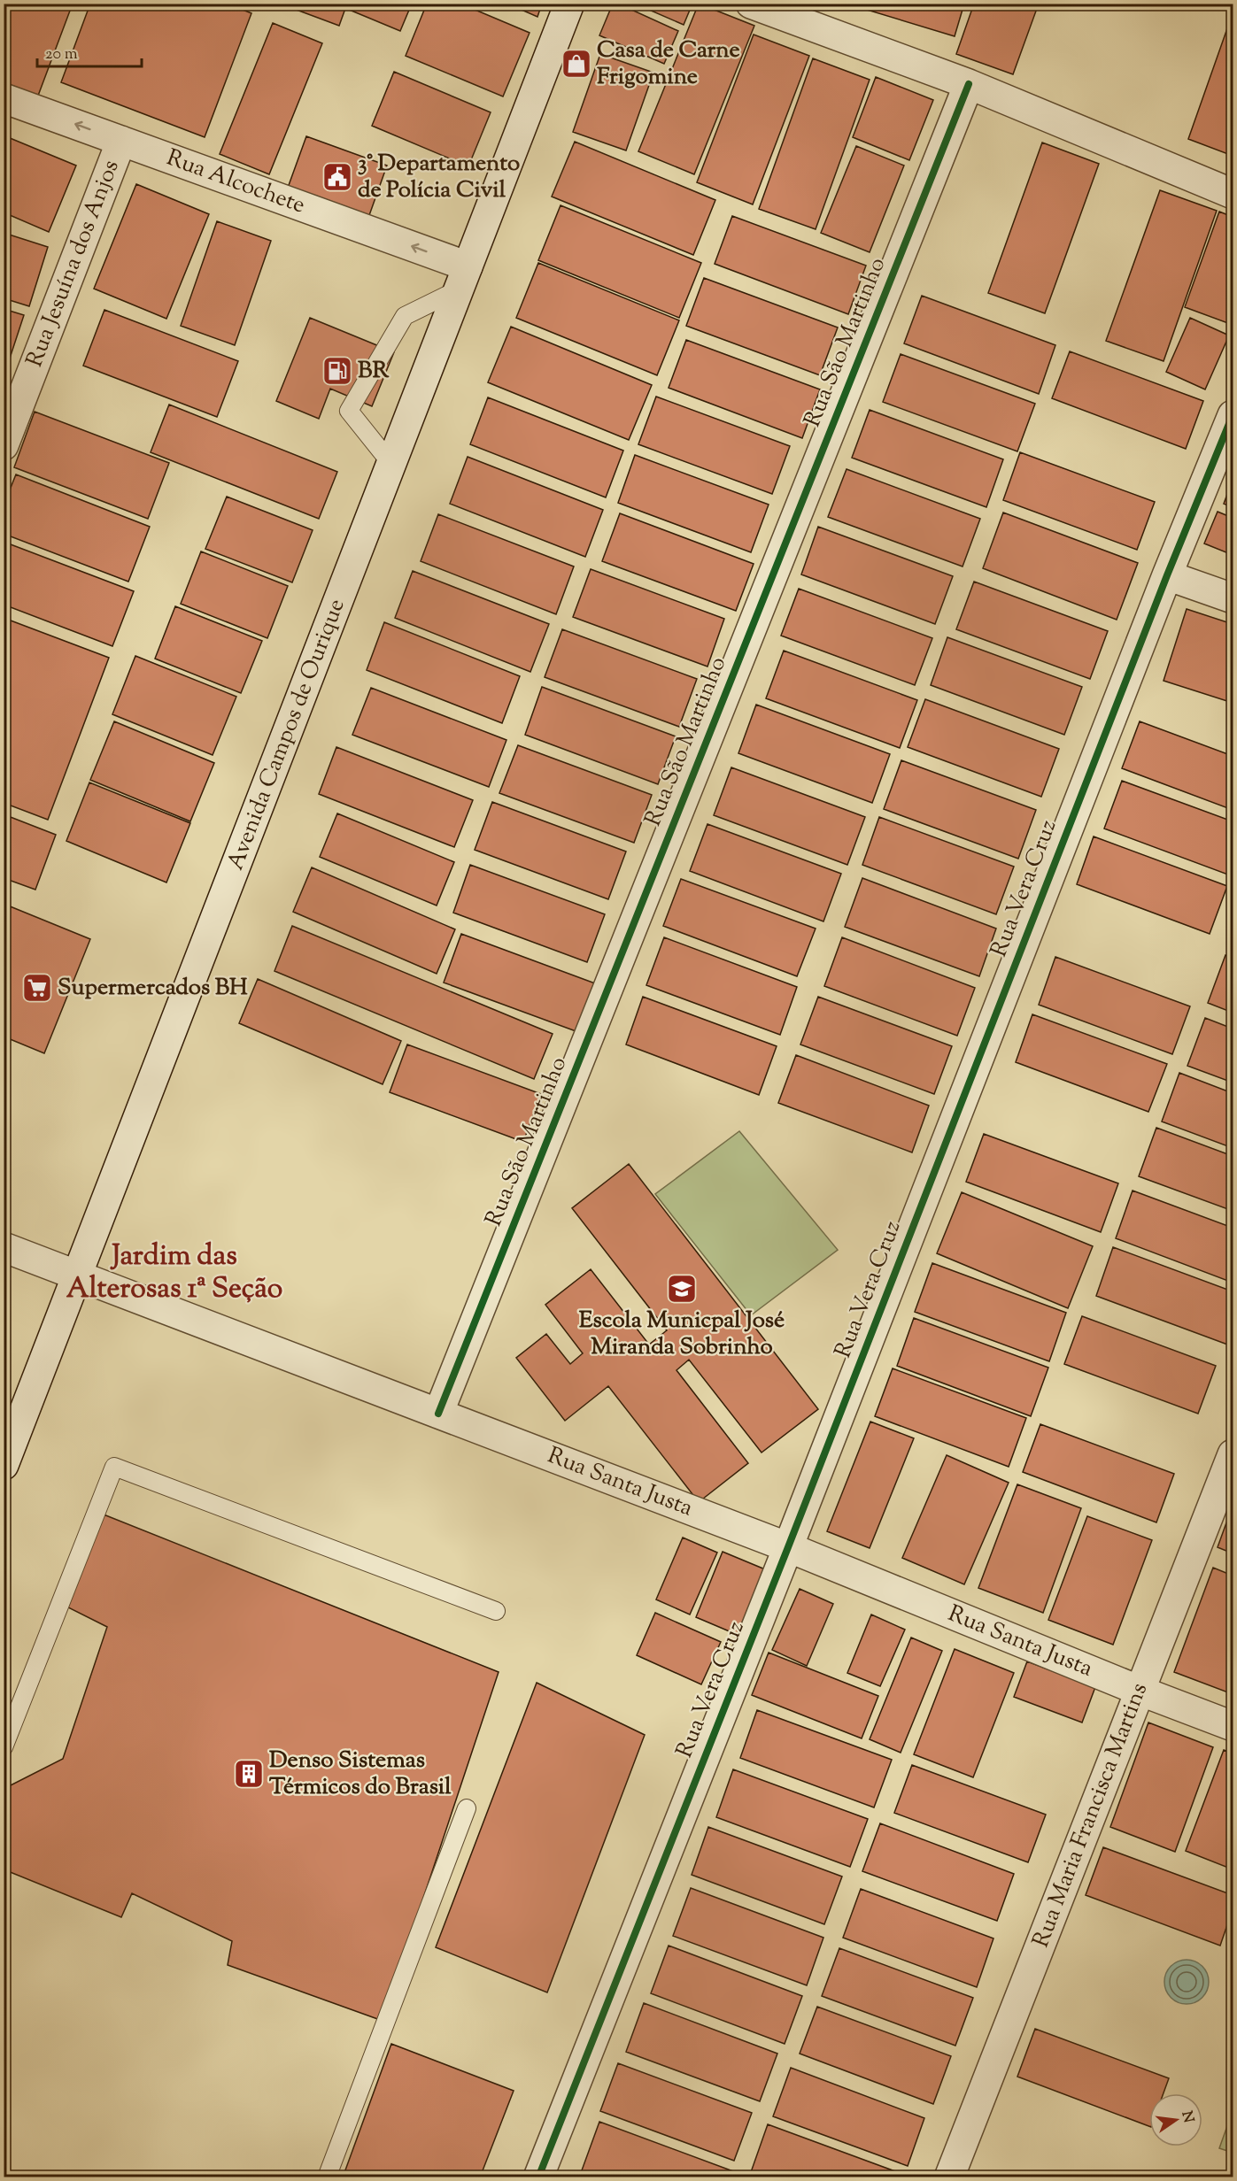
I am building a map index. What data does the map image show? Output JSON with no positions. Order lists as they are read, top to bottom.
{
  "streets": {
    "street": [
      "Rua Alcochete",
      "Rua Jesuína dos Anjos",
      "Rua São Martinho",
      "Avenida Campos de Ourique",
      "Rua Vera Cruz",
      "Rua Santa Justa",
      "Rua Maria Francisca Martins"
    ]
  },
  "crossings": [
    ["Rua Alcochete", "Rua Jesuína dos Anjos"],
    ["Rua Alcochete", "Avenida Campos de Ourique"],
    ["Rua São Martinho", "Rua Santa Justa"],
    ["Avenida Campos de Ourique", "Rua Santa Justa"],
    ["Rua Vera Cruz", "Rua Santa Justa"],
    ["Rua Santa Justa", "Rua Maria Francisca Martins"]
  ],
  "one_way": ["Rua Alcochete"],
  "districts": ["Jardim das Alterosas 1ª Seção"],
  "places": {
    "shop": ["Casa de Carne Frigomine"],
    "public building": ["3° Departamento de Polícia Civil"],
    "fuel station": ["BR"],
    "supermarket": ["Supermercados BH"],
    "school or university": ["Escola Municpal José Miranda Sobrinho"],
    "building": ["Denso Sistemas Térmicos do Brasil"]
  },
  "scale_bar": "20 m",
  "north": "right"
}
